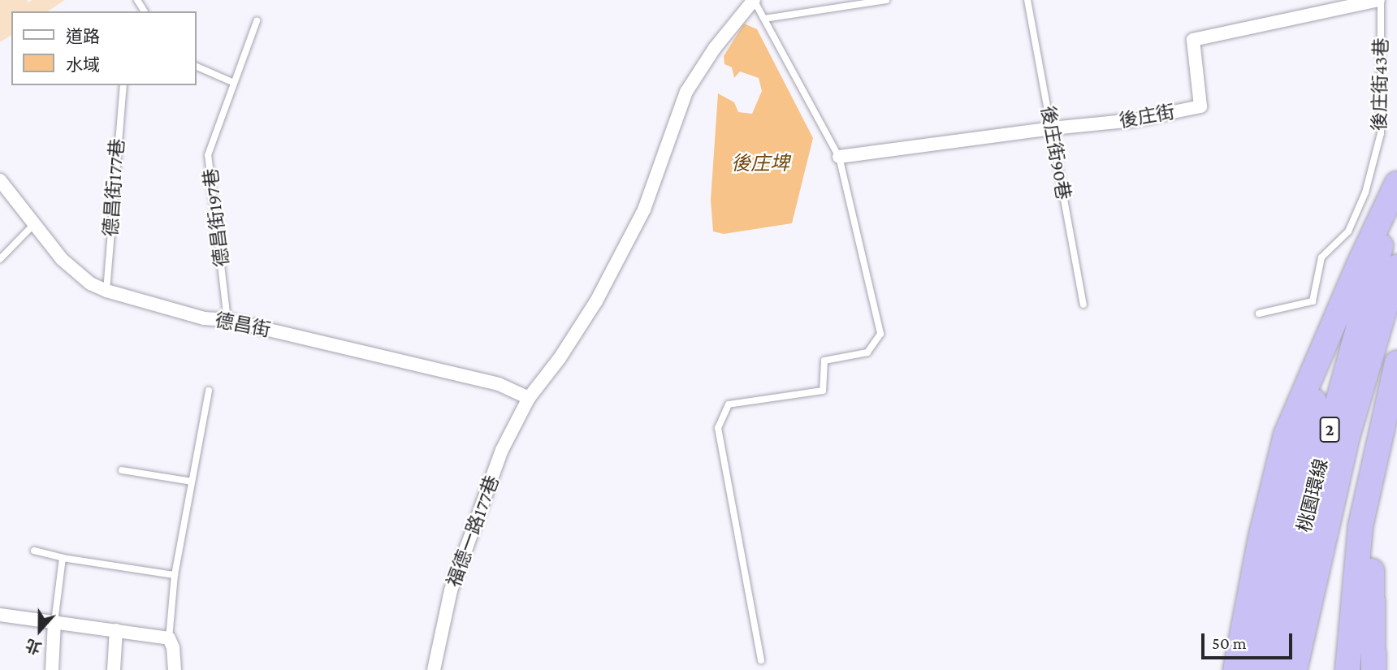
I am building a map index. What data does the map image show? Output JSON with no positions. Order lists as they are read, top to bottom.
{
  "streets": {
    "highway": ["2", "桃園環線"],
    "street": ["後庄街", "德昌街", "福德一路177巷"],
    "lane": [
      "後庄街43巷",
      "後庄街90巷",
      "德昌街177巷",
      "德昌街197巷"
    ]
  },
  "crossings": [
    ["後庄街43巷", "後庄街"],
    ["後庄街", "後庄街90巷"],
    ["德昌街177巷", "德昌街"],
    ["德昌街197巷", "德昌街"],
    ["德昌街", "福德一路177巷"]
  ],
  "water": ["後庄埤"],
  "legend": ["道路", "水域"],
  "scale_bar": "50 m",
  "north": "bottom"
}
